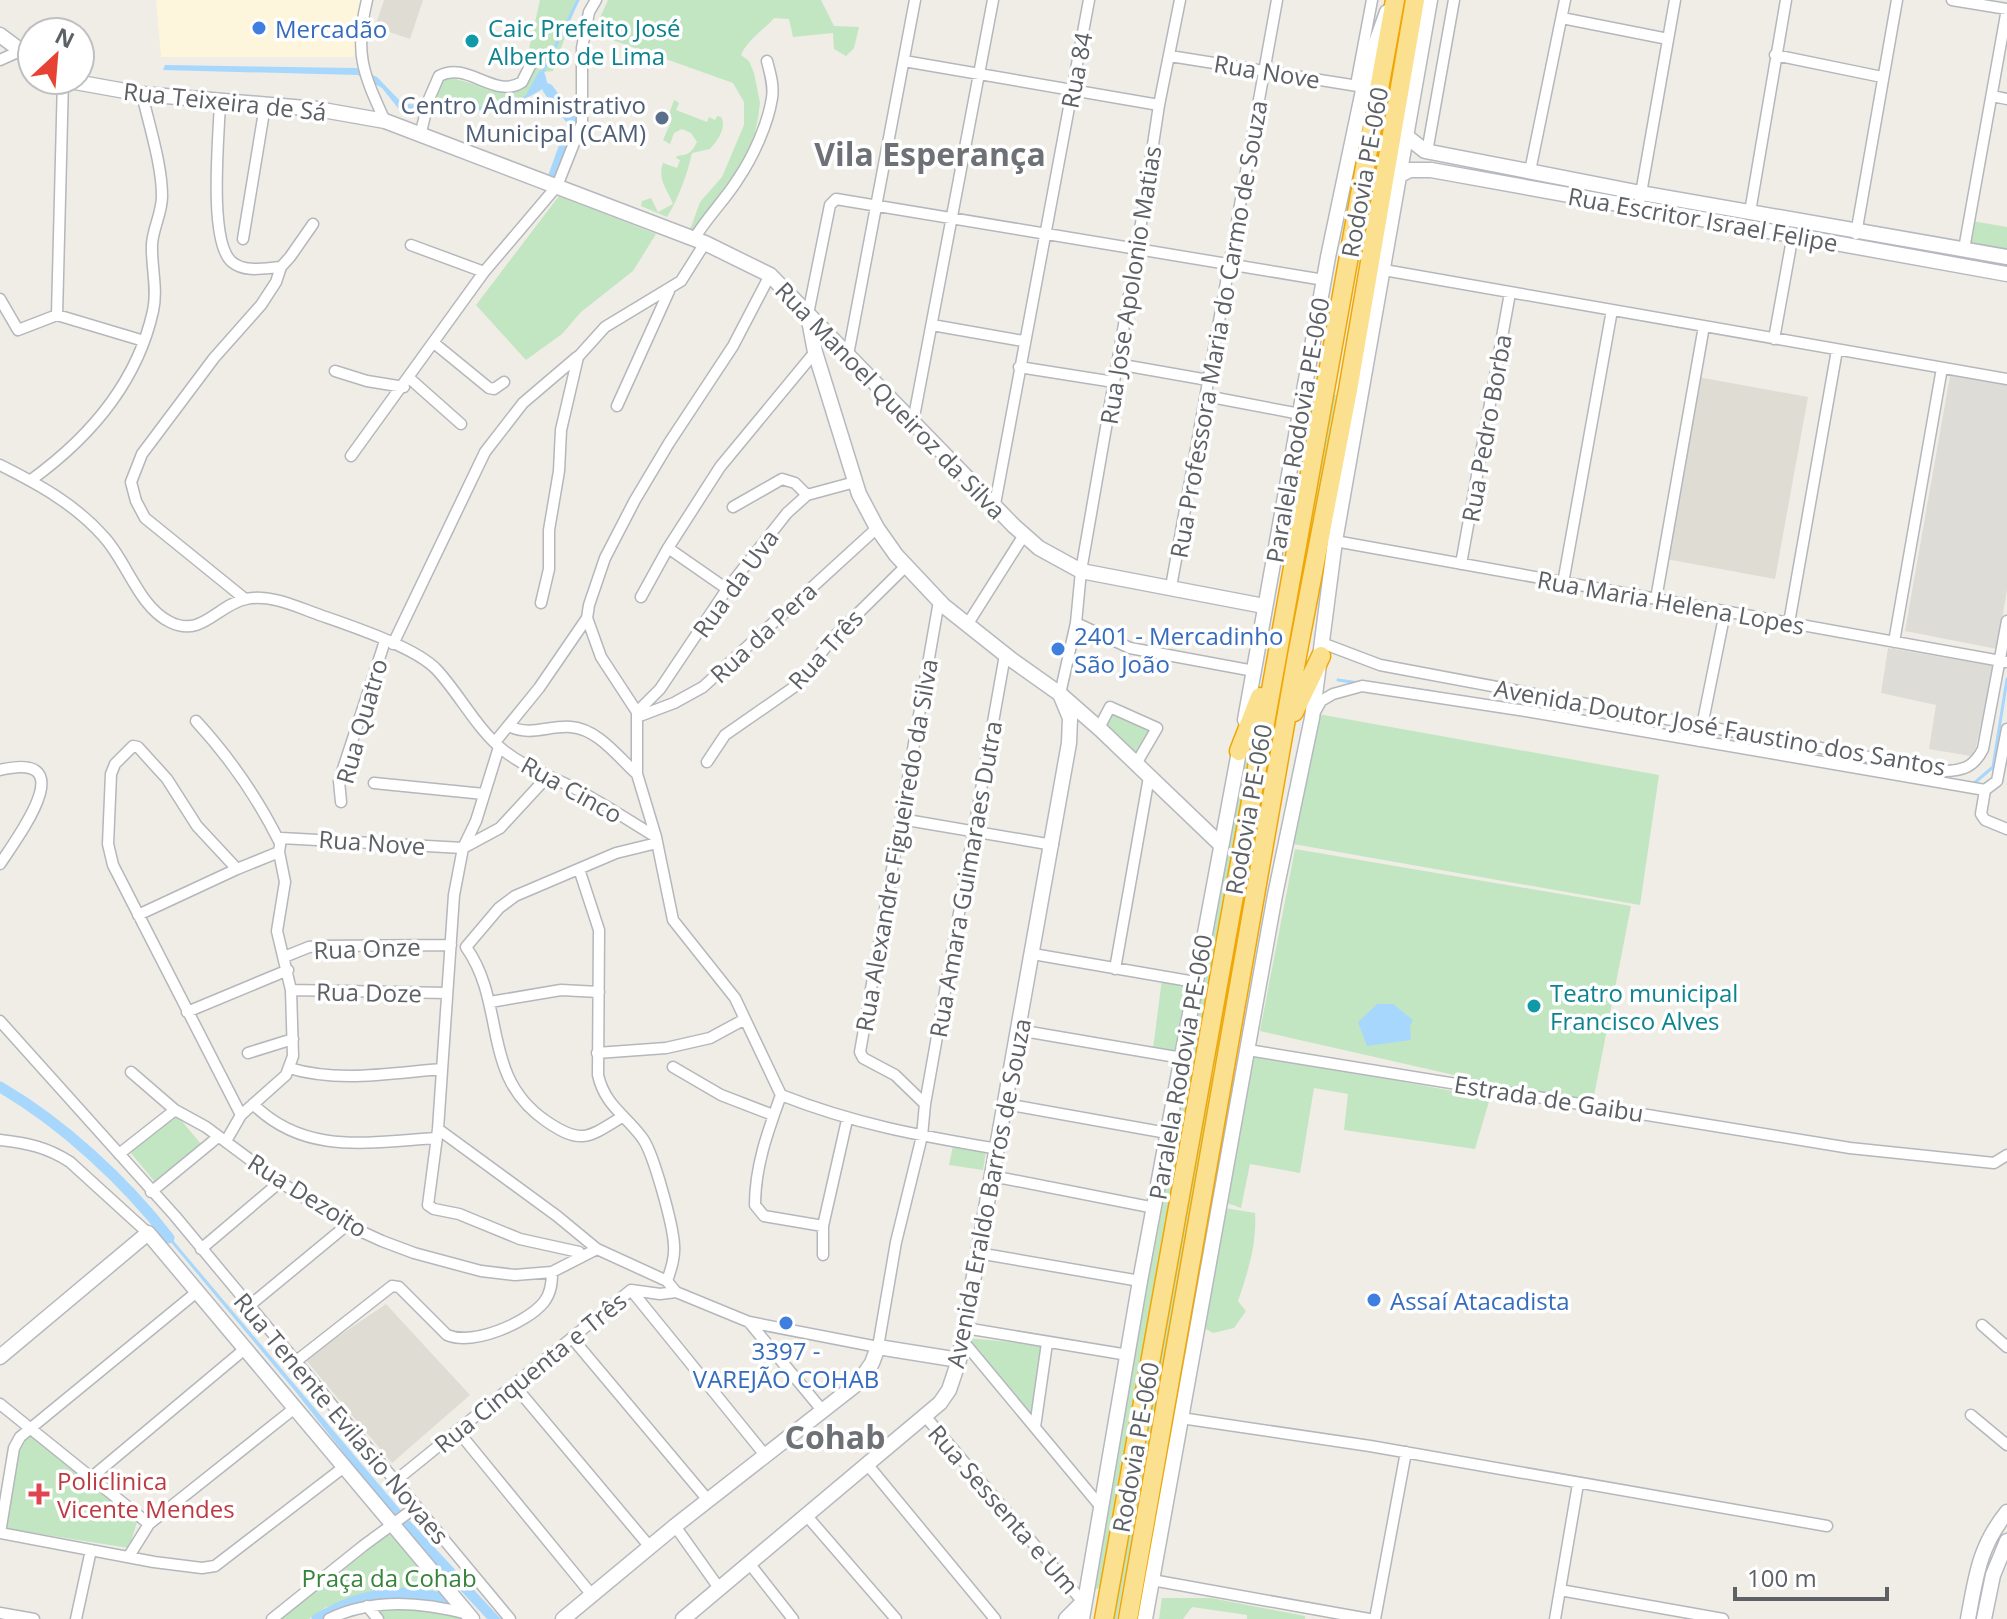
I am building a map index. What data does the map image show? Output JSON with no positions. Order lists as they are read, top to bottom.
{
  "streets": {
    "highway": ["Rodovia PE-060"],
    "street": [
      "Rua 84",
      "Rua Nove",
      "Rua Teixeira de Sá",
      "Rua Escritor Israel Felipe",
      "Rua Jose Apolonio Matias",
      "Rua Professora Maria do Carmo de Souza",
      "Rua Manoel Queiroz da Silva",
      "Rua Pedro Borba",
      "Paralela Rodovia PE-060",
      "Rua da Uva",
      "Rua Maria Helena Lopes",
      "Rua da Pera",
      "Rua Três",
      "Rua Quatro",
      "Avenida Doutor José Faustino dos Santos",
      "Rua Cinco",
      "Rua Alexandre Figueiredo da Silva",
      "Rua Amara Guimaraes Dutra",
      "Rua Onze",
      "Rua Doze",
      "Estrada de Gaibu",
      "Avenida Eraldo Barros de Souza",
      "Rua Dezoito",
      "Rua Cinquenta e Três",
      "Rua Tenente Evilasio Novaes",
      "Rua Sessenta e Um"
    ]
  },
  "crossings": [
    ["Rua 84", "Rua Manoel Queiroz da Silva"],
    ["Rua Nove", "Rua Jose Apolonio Matias"],
    ["Rua Nove", "Rua Professora Maria do Carmo de Souza"],
    ["Rua Nove", "Paralela Rodovia PE-060"],
    ["Rua Teixeira de Sá", "Rua Manoel Queiroz da Silva"],
    ["Rodovia PE-060", "Paralela Rodovia PE-060"],
    ["Rua Jose Apolonio Matias", "Rua Manoel Queiroz da Silva"],
    ["Rua Jose Apolonio Matias", "Avenida Eraldo Barros de Souza"],
    ["Rua Professora Maria do Carmo de Souza", "Rua Manoel Queiroz da Silva"],
    ["Rua Manoel Queiroz da Silva", "Paralela Rodovia PE-060"],
    ["Rua Pedro Borba", "Rua Maria Helena Lopes"],
    ["Paralela Rodovia PE-060", "Rua Sessenta e Um"],
    ["Rua da Uva", "Rua da Pera"],
    ["Rua Maria Helena Lopes", "Avenida Doutor José Faustino dos Santos"],
    ["Rua Quatro", "Rua Cinco"],
    ["Rua Alexandre Figueiredo da Silva", "Rua Amara Guimaraes Dutra"],
    ["Avenida Eraldo Barros de Souza", "Rua Sessenta e Um"],
    ["Rua Cinquenta e Três", "Rua Tenente Evilasio Novaes"]
  ],
  "districts": ["Vila Esperança", "Cohab"],
  "parks": ["Praça da Cohab"],
  "places": {
    "other": [
      "Mercadão",
      "Caic Prefeito José Alberto de Lima",
      "Centro Administrativo Municipal (CAM)",
      "2401 - Mercadinho São João",
      "Teatro municipal Francisco Alves",
      "Assaí Atacadista",
      "3397 - VAREJÃO COHAB"
    ],
    "health": ["Policlinica Vicente Mendes"]
  },
  "scale_bar": "100 m",
  "north": "top right"
}
